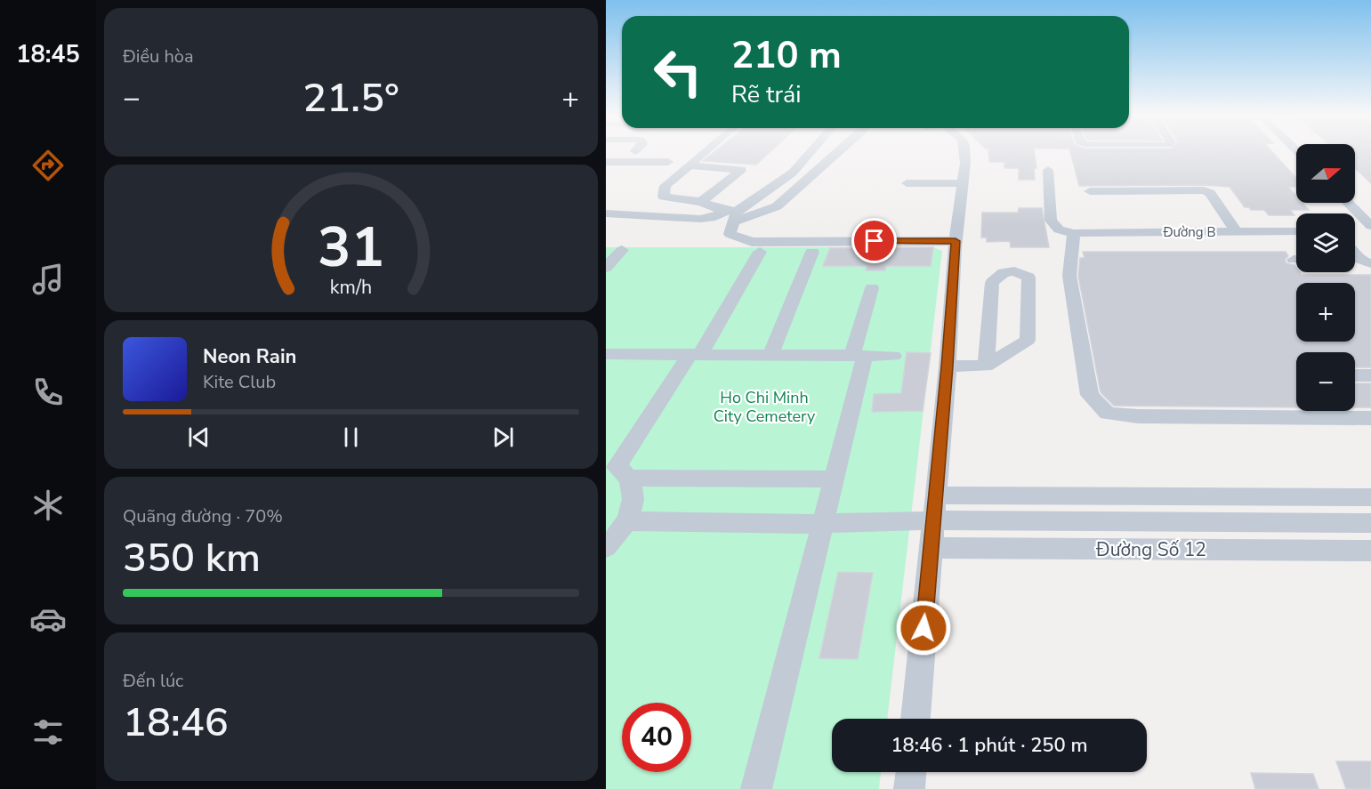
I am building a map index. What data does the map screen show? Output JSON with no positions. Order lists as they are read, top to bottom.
{
  "streets": {
    "street": ["Đường B", "Đường Số 12"]
  },
  "parks": ["Ho Chi Minh City Cemetery"],
  "north": "right",
  "page": {
    "tabs": "18:45",
    "tile": [
      "Điều hòa",
      ["Quãng đường · 70%", "350 km"],
      ["Đến lúc", "18:46"]
    ],
    "turn": ["210 m", "Rẽ trái"],
    "heat": ["−", "21.5°", "+"],
    "map_buttons": ["+", "−"],
    "song": ["Neon Rain", "Kite Club"],
    "limit": "40",
    "trip": "18:46 · 1 phút · 250 m",
    "gauge": ["31", "km/h"]
  }
}
